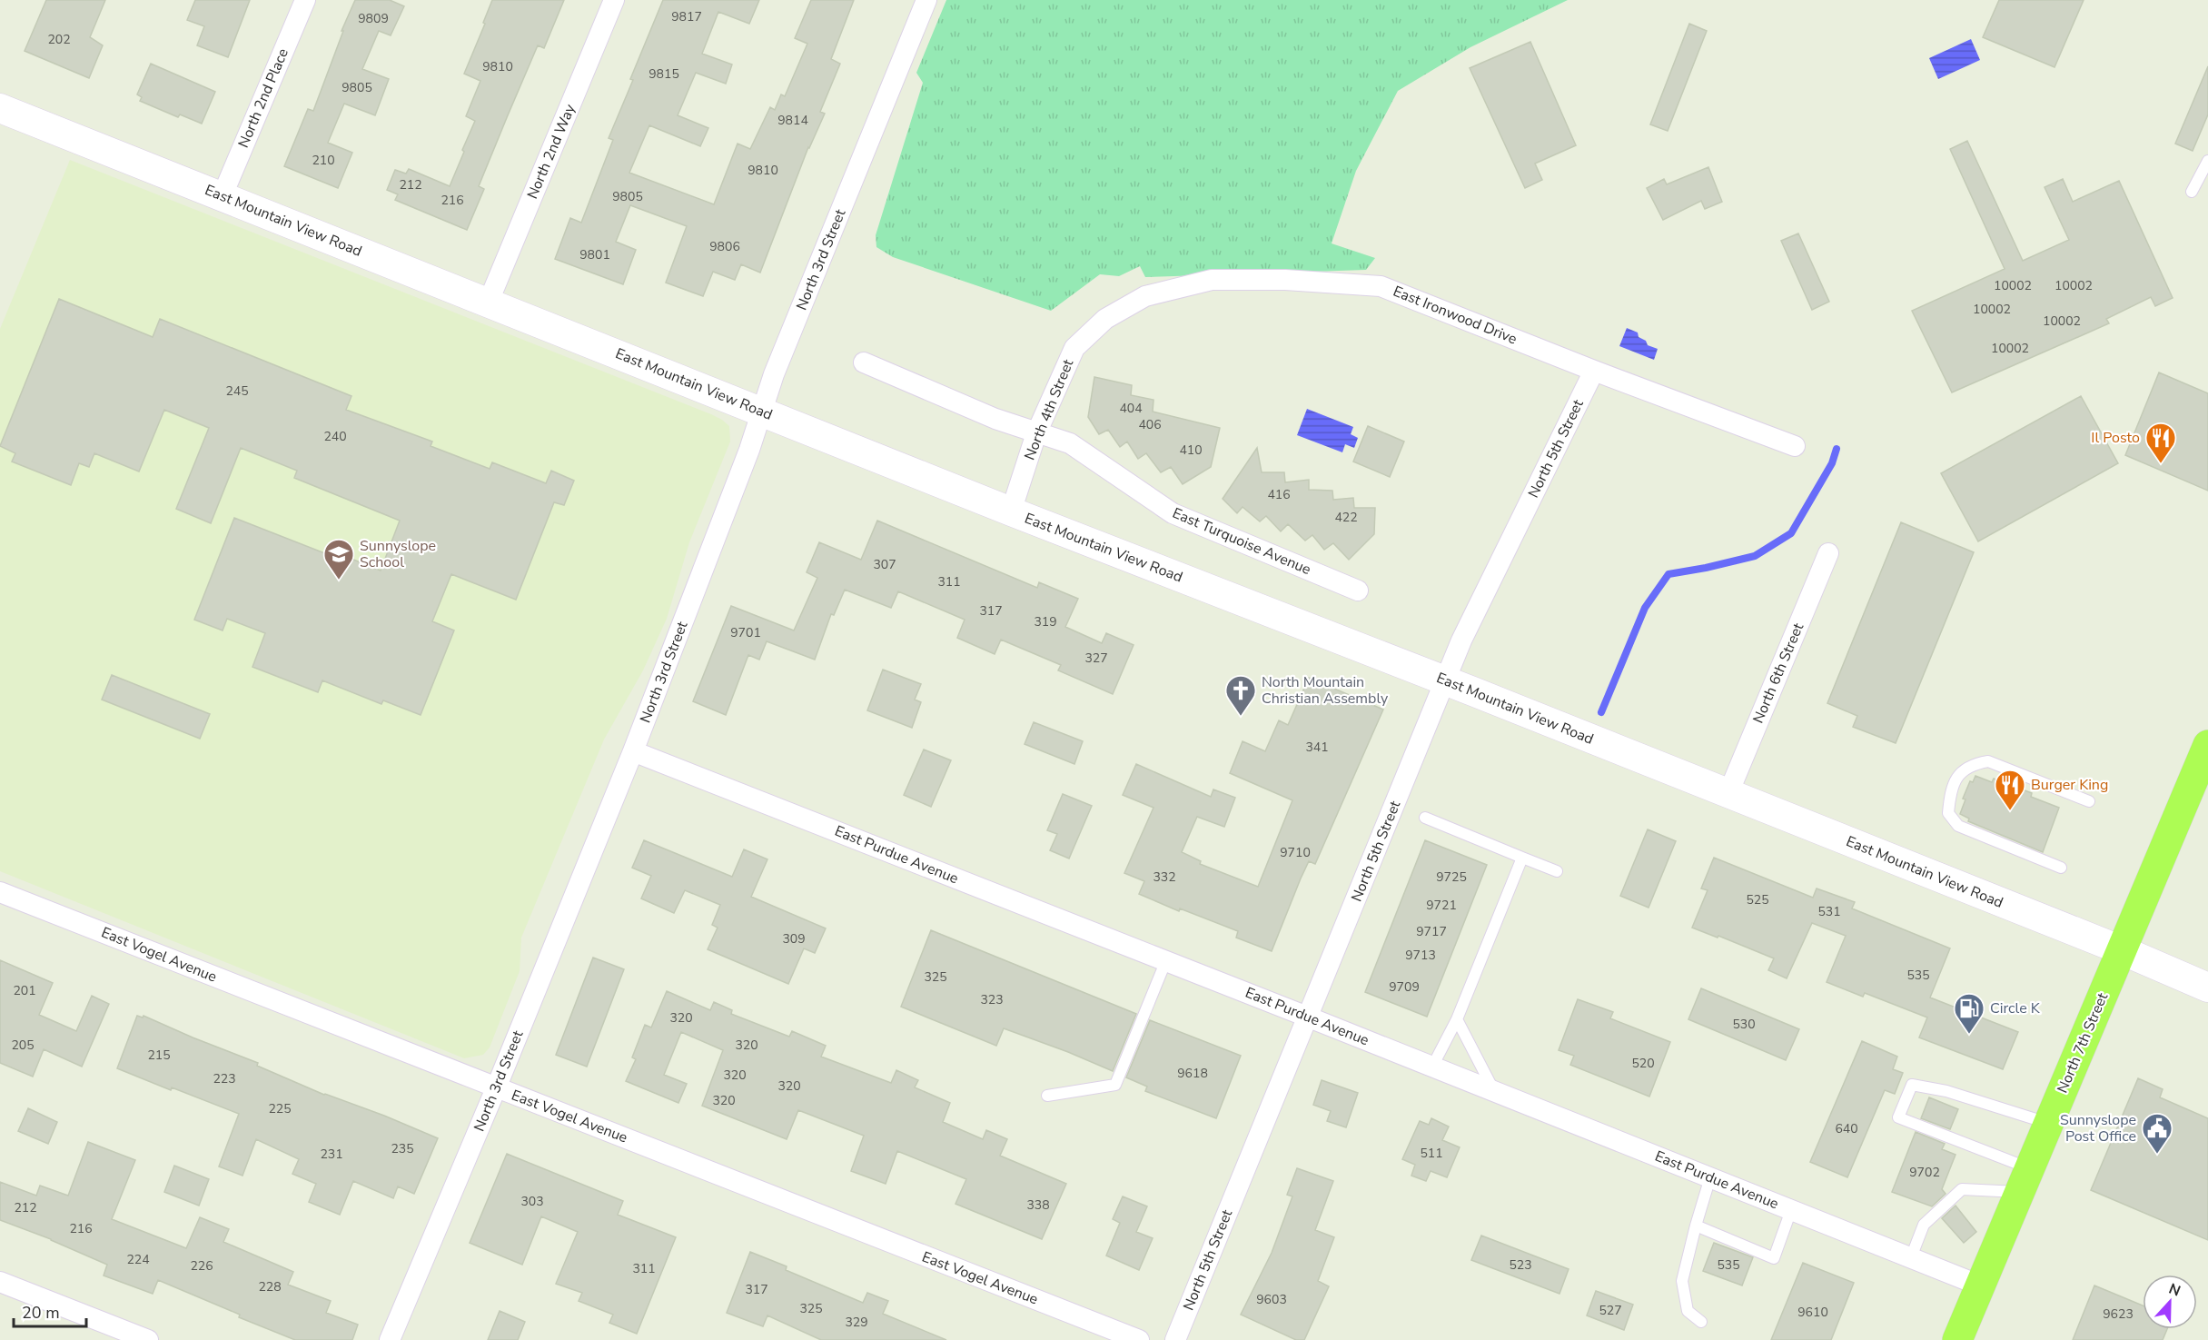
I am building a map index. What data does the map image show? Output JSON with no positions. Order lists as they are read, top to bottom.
{
  "streets": {
    "main road": ["North 7th Street"],
    "street": [
      "North 2nd Place",
      "North 2nd Way",
      "East Mountain View Road",
      "North 3rd Street",
      "East Ironwood Drive",
      "North 4th Street",
      "North 5th Street",
      "East Turquoise Avenue",
      "North 6th Street",
      "East Purdue Avenue",
      "East Vogel Avenue"
    ]
  },
  "crossings": [
    ["North 2nd Place", "East Mountain View Road"],
    ["North 2nd Way", "East Mountain View Road"],
    ["East Mountain View Road", "North 3rd Street"],
    ["East Mountain View Road", "North 4th Street"],
    ["East Mountain View Road", "North 5th Street"],
    ["East Mountain View Road", "North 6th Street"],
    ["East Mountain View Road", "North 7th Street"],
    ["North 3rd Street", "East Purdue Avenue"],
    ["North 3rd Street", "East Vogel Avenue"],
    ["East Ironwood Drive", "North 4th Street"],
    ["East Ironwood Drive", "North 5th Street"],
    ["North 4th Street", "East Turquoise Avenue"],
    ["North 5th Street", "East Purdue Avenue"],
    ["East Purdue Avenue", "North 7th Street"]
  ],
  "places": {
    "restaurant": ["Il Posto", "Burger King"],
    "school or university": ["Sunnyslope School"],
    "church": ["North Mountain Christian Assembly"],
    "fuel station": ["Circle K"],
    "public building": ["Sunnyslope Post Office"]
  },
  "house_numbers": [
    "9817",
    "9809",
    "202",
    "9810",
    "9815",
    "9805",
    "9814",
    "210",
    "9810",
    "212",
    "9805",
    "216",
    "9806",
    "9801",
    "10002",
    "10002",
    "10002",
    "10002",
    "10002",
    "245",
    "404",
    "406",
    "240",
    "410",
    "416",
    "422",
    "307",
    "311",
    "317",
    "319",
    "9701",
    "327",
    "341",
    "9710",
    "332",
    "9725",
    "525",
    "9721",
    "531",
    "9717",
    "309",
    "9713",
    "535",
    "325",
    "9709",
    "201",
    "323",
    "320",
    "530",
    "205",
    "320",
    "215",
    "520",
    "9618",
    "320",
    "223",
    "320",
    "320",
    "225",
    "640",
    "235",
    "511",
    "231",
    "9702",
    "303",
    "338",
    "212",
    "216",
    "224",
    "523",
    "535",
    "226",
    "311",
    "228",
    "317",
    "9603",
    "325",
    "527",
    "9610",
    "9623",
    "329"
  ],
  "scale_bar": "20 m",
  "north": "top"
}
